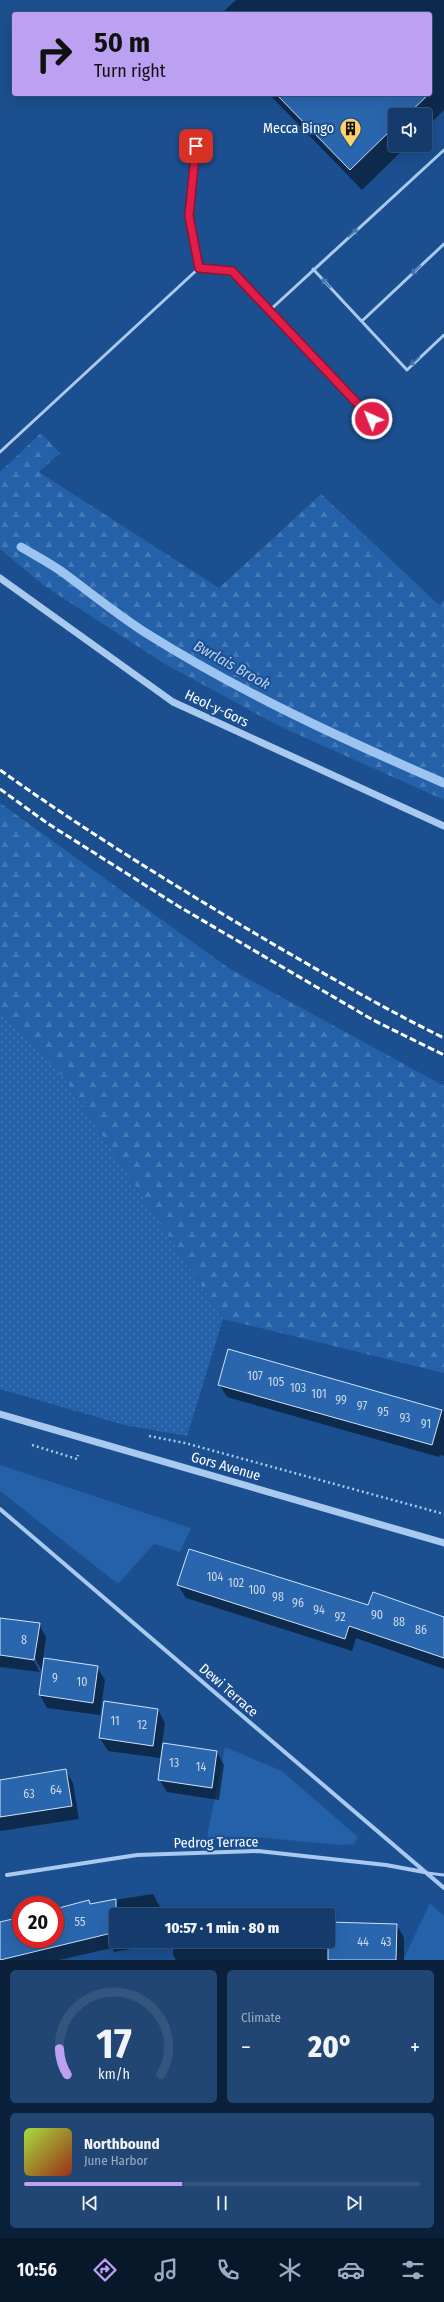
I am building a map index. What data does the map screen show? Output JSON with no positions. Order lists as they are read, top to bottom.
{
  "streets": {
    "street": [
      "Heol-y-Gors",
      "Gors Avenue",
      "Dewi Terrace",
      "Pedrog Terrace"
    ]
  },
  "crossings": [
    ["Dewi Terrace", "Pedrog Terrace"]
  ],
  "water": ["Bwrlais Brook"],
  "places": {
    "building": ["Mecca Bingo"]
  },
  "house_numbers": [
    "107",
    "105",
    "103",
    "101",
    "99",
    "97",
    "95",
    "93",
    "91",
    "104",
    "102",
    "100",
    "98",
    "96",
    "94",
    "90",
    "92",
    "88",
    "86",
    "8",
    "9",
    "10",
    "11",
    "12",
    "13",
    "14",
    "64",
    "63",
    "55",
    "44",
    "43"
  ],
  "page": {
    "turn": ["50 m", "Turn right"],
    "limit": "20",
    "trip": "10:57 · 1 min · 80 m",
    "tile": "Climate",
    "heat": ["−", "20°", "+"],
    "song": ["Northbound", "June Harbor"],
    "tabs": "10:56",
    "gauge": ["17", "km/h"]
  }
}
